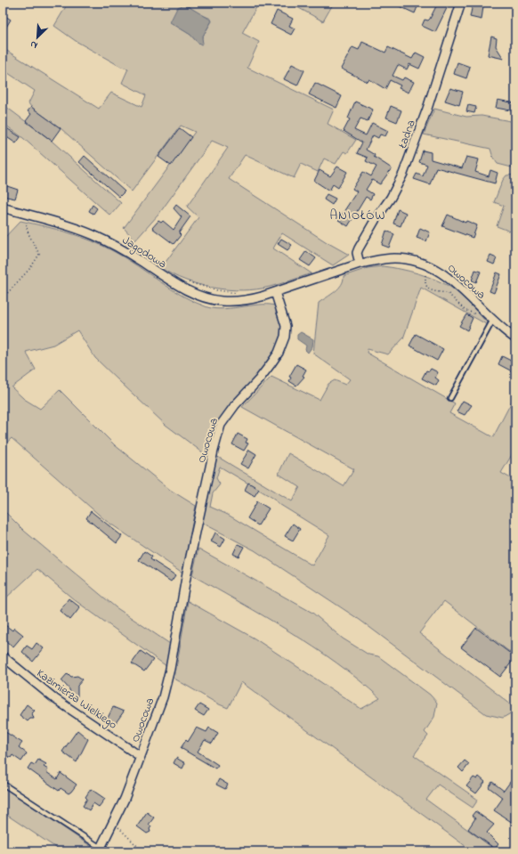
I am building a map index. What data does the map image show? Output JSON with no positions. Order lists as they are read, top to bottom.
{
  "streets": {
    "street": [
      "Ładna",
      "Jagodowa",
      "Owocowa",
      "Kazimierza Wielkiego"
    ]
  },
  "crossings": [
    ["Ładna", "Owocowa"],
    ["Jagodowa", "Owocowa"],
    ["Owocowa", "Kazimierza Wielkiego"]
  ],
  "districts": ["ANIOŁÓW"],
  "north": "bottom left"
}
